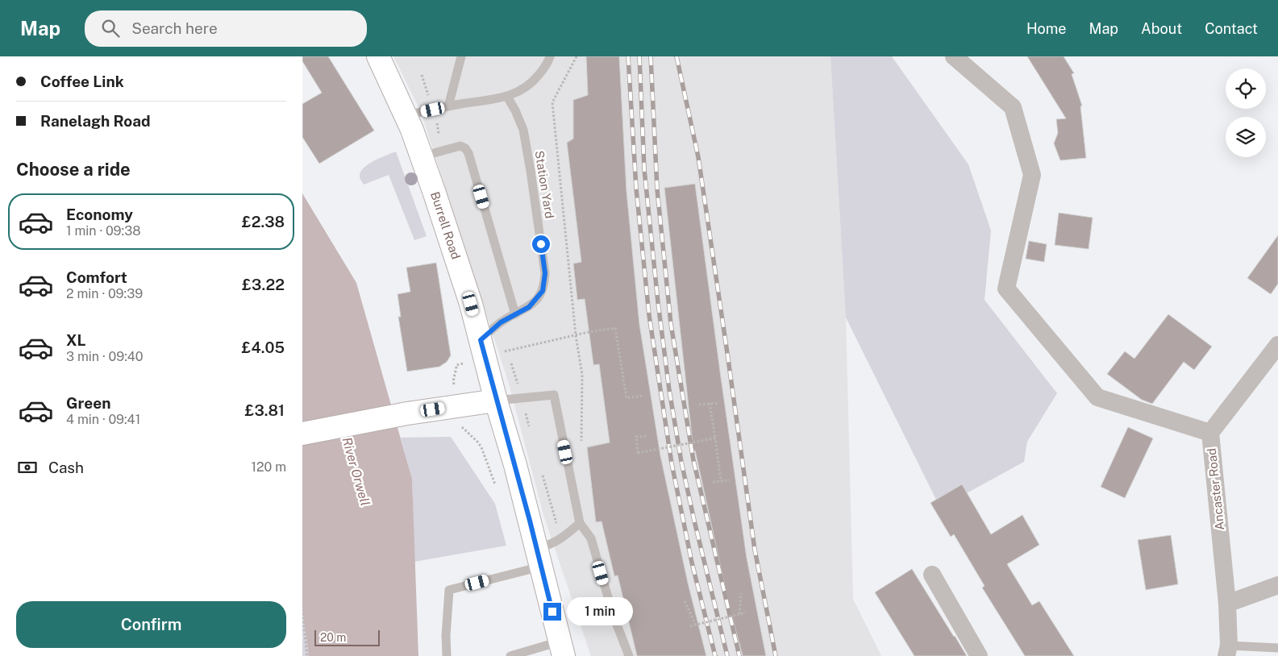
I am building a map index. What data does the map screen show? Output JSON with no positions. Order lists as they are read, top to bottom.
{
  "streets": {
    "main road": ["Burrell Road"],
    "street": ["Ancaster Road"],
    "lane": ["Station Yard"]
  },
  "crossings": [
    ["Station Yard", "Burrell Road"]
  ],
  "water": ["River Orwell"],
  "scale_bar": "20 m",
  "page": {
    "header": "Map",
    "search": "Search here",
    "nav": [
      "Home",
      "Map",
      "About",
      "Contact"
    ],
    "banner": ["Coffee Link", "Ranelagh Road"],
    "heading": "Choose a ride",
    "list": [
      {
        "name": "Economy",
        "note": "1 min · 09:38",
        "value": "£2.38"
      },
      {
        "name": "Comfort",
        "note": "2 min · 09:39",
        "value": "£3.22"
      },
      {
        "name": "XL",
        "note": "3 min · 09:40",
        "value": "£4.05"
      },
      {
        "name": "Green",
        "note": "4 min · 09:41",
        "value": "£3.81"
      }
    ],
    "pay": ["Cash", "120 m"],
    "buttons": "Confirm",
    "bubble": "1 min",
    "scale": "20 m"
  }
}
